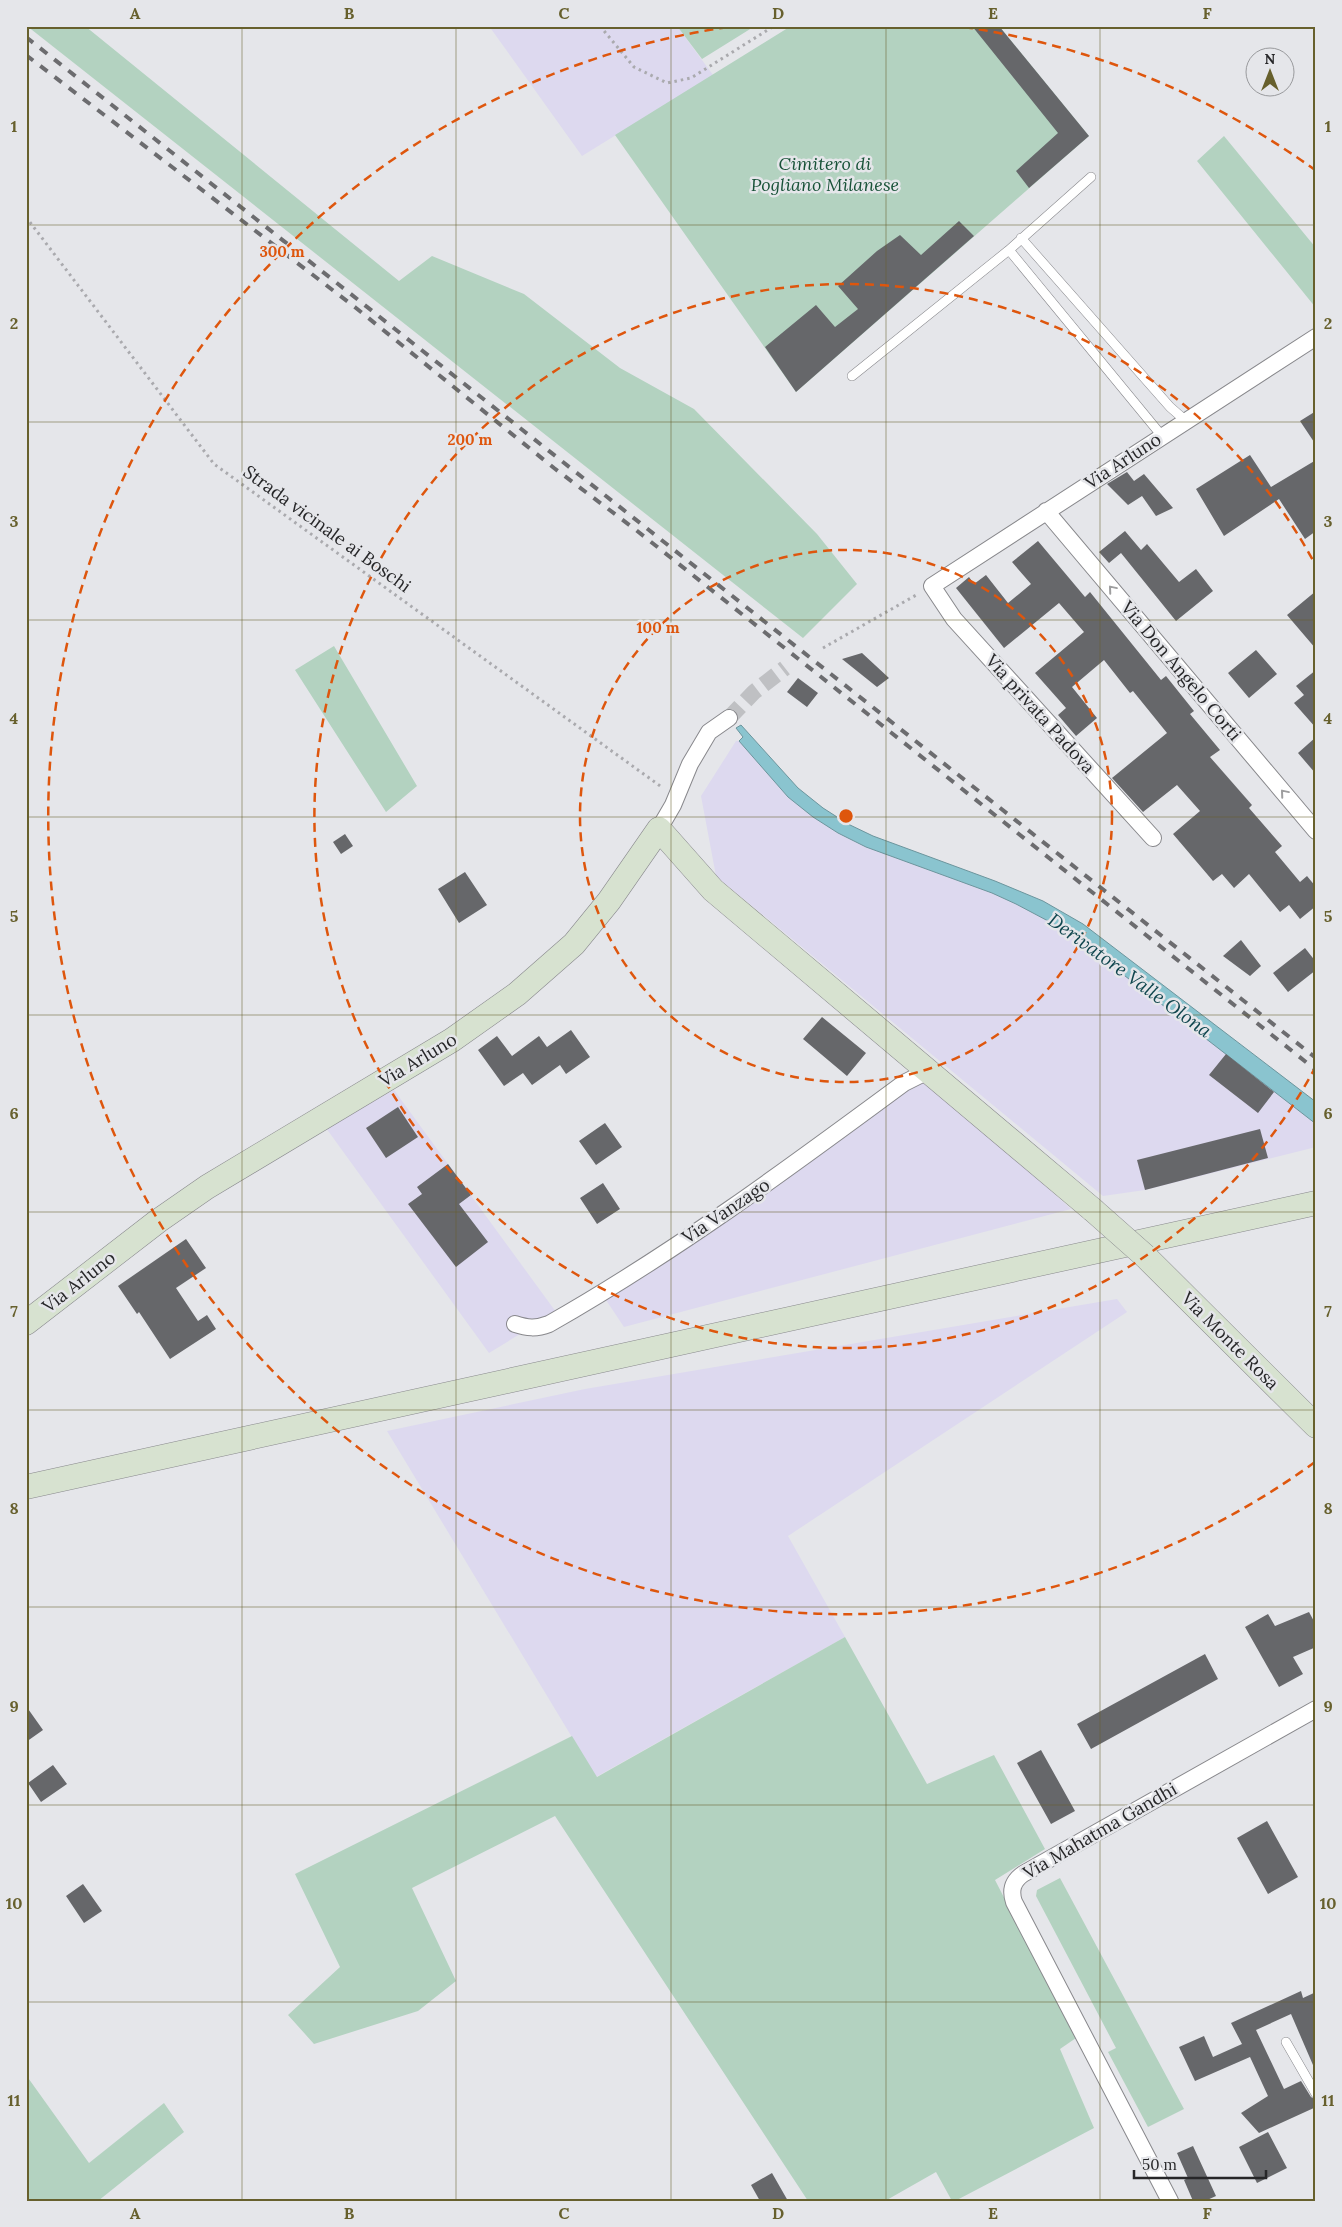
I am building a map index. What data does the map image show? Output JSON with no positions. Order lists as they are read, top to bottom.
{
  "streets": {
    "street": [
      "Via Arluno",
      "Via Don Angelo Corti",
      "Via privata Padova",
      "Via Vanzago",
      "Via Monte Rosa",
      "Via Mahatma Gandhi"
    ],
    "path": ["Strada vicinale ai Boschi"]
  },
  "crossings": [
    ["Via Arluno", "Strada vicinale ai Boschi"],
    ["Via Arluno", "Via Don Angelo Corti"],
    ["Via Arluno", "Via privata Padova"],
    ["Via Vanzago", "Via Monte Rosa"]
  ],
  "one_way": ["Via Don Angelo Corti"],
  "water": ["Derivatore Valle Olona"],
  "parks": ["Cimitero di Pogliano Milanese"],
  "scale_bar": "50 m",
  "north": "top",
  "grid": {
    "columns": [
      "A",
      "B",
      "C",
      "D",
      "E",
      "F"
    ],
    "rows": [
      "1",
      "2",
      "3",
      "4",
      "5",
      "6",
      "7",
      "8",
      "9",
      "10",
      "11"
    ]
  },
  "rings": ["300 m", "200 m", "100 m"]
}
